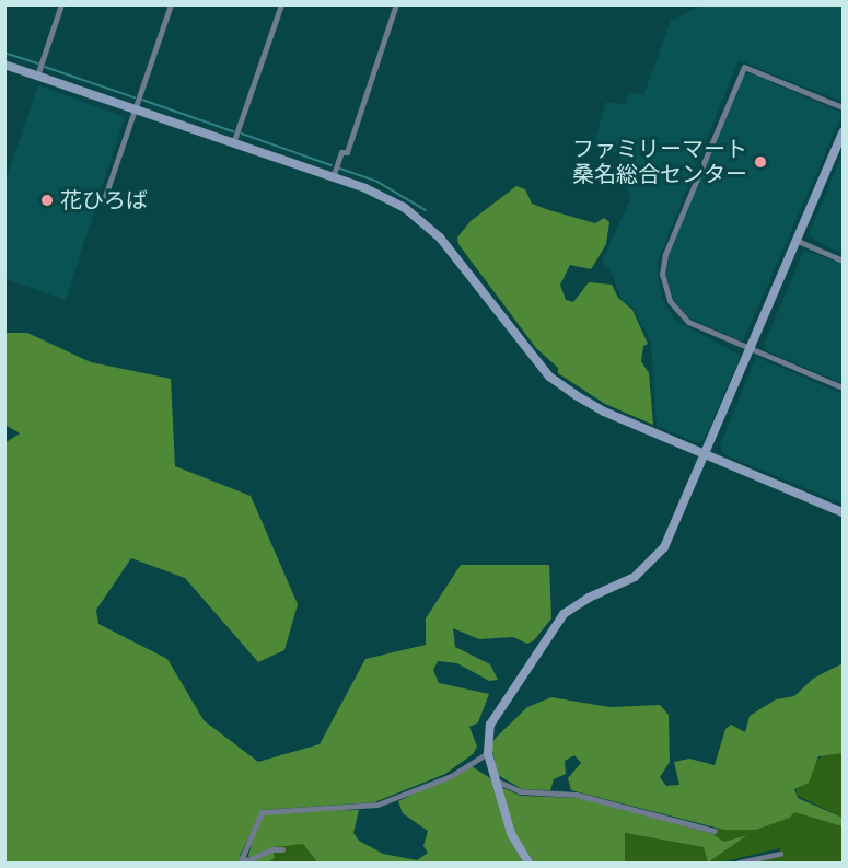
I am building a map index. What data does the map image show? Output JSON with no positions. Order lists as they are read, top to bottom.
{
  "places": ["ファミリーマート 桑名総合センター", "花ひろば"]
}
